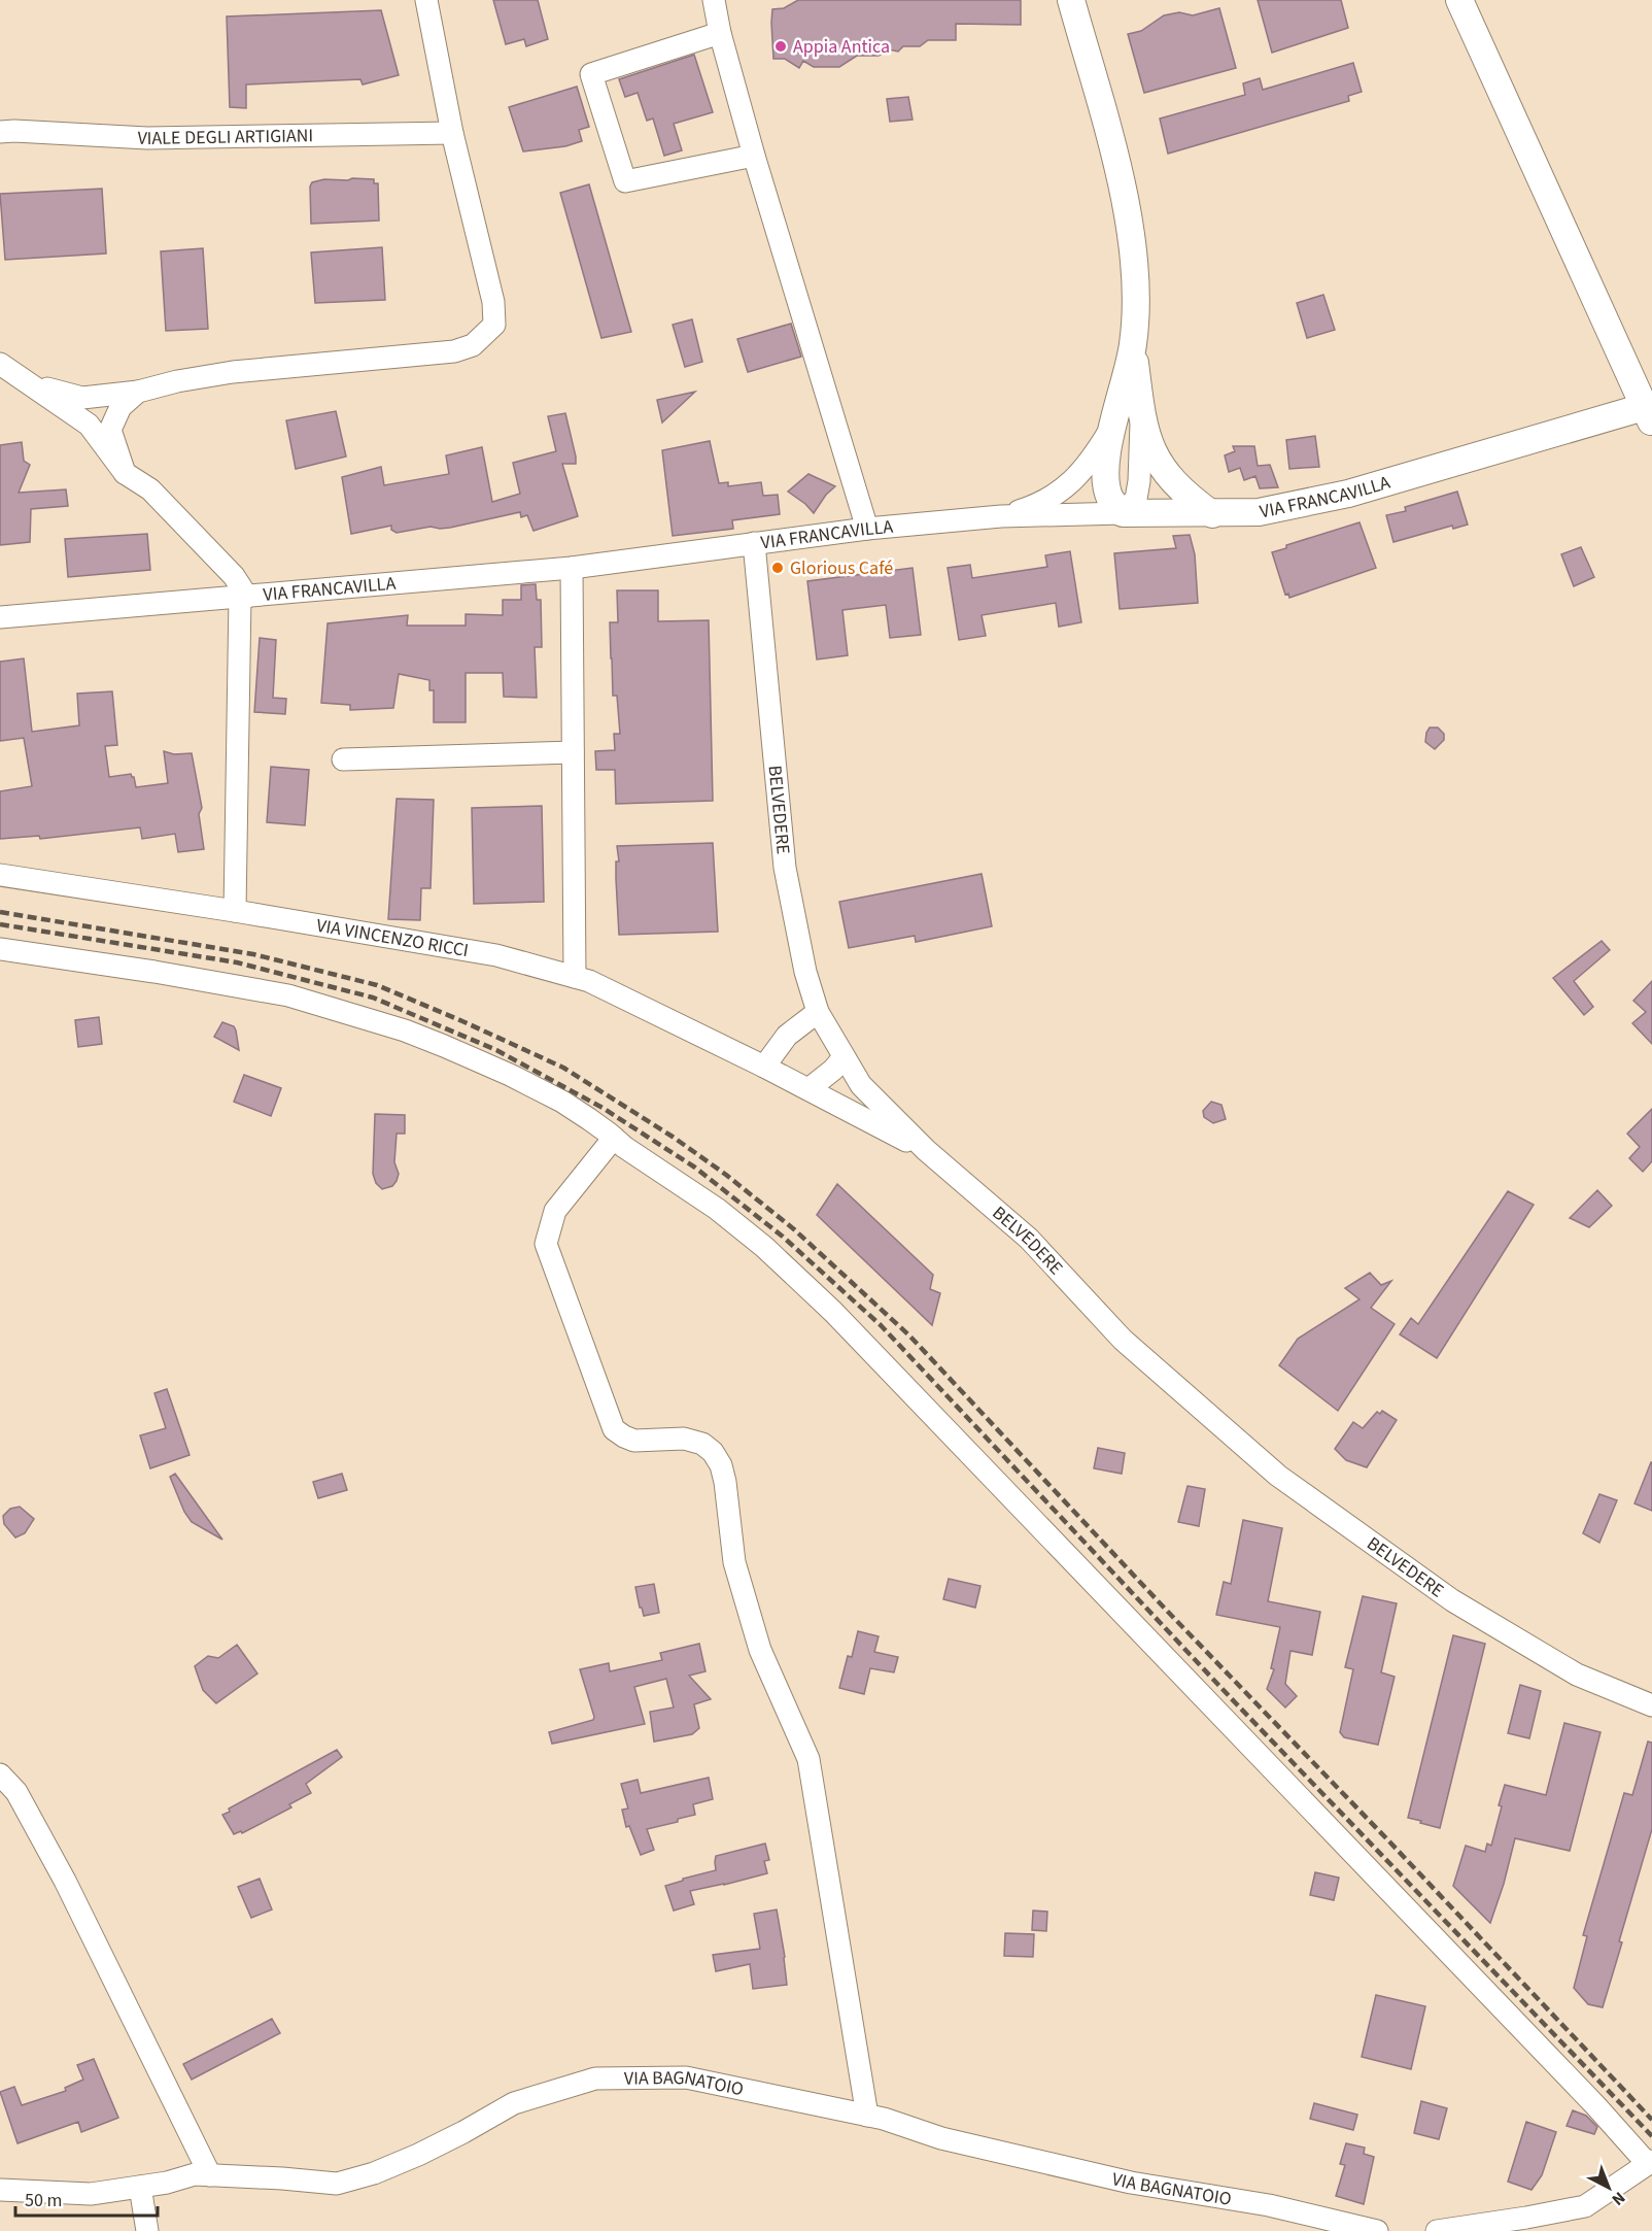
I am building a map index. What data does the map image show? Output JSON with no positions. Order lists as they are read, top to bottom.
{
  "streets": {
    "main road": ["VIA FRANCAVILLA"],
    "street": [
      "VIALE DEGLI ARTIGIANI",
      "BELVEDERE",
      "VIA VINCENZO RICCI",
      "VIA BAGNATOIO"
    ]
  },
  "crossings": [
    ["VIA FRANCAVILLA", "BELVEDERE"],
    ["BELVEDERE", "VIA VINCENZO RICCI"]
  ],
  "places": ["Appia Antica", "Glorious Café"],
  "scale_bar": "50 m",
  "north": "bottom right"
}
